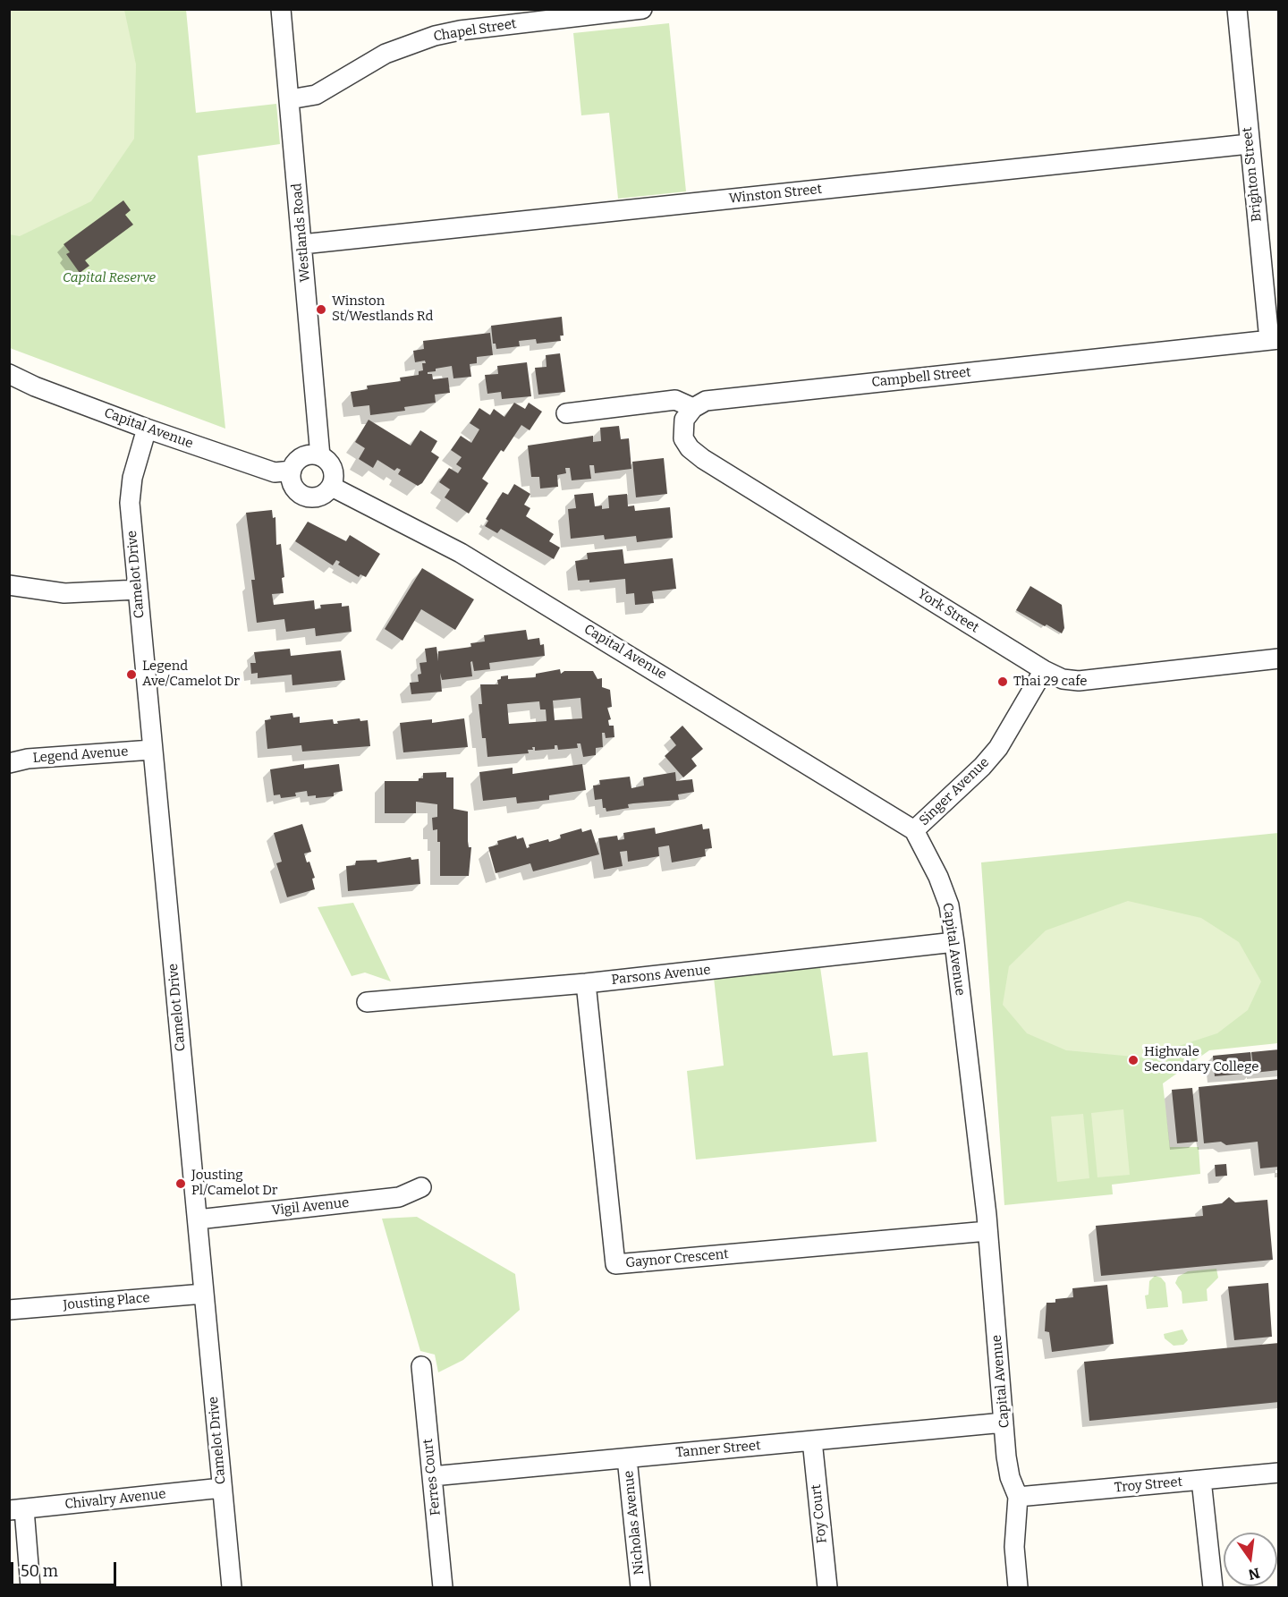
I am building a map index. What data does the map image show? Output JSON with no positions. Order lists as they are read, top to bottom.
{
  "streets": {
    "street": [
      "Chapel Street",
      "Brighton Street",
      "Winston Street",
      "Westlands Road",
      "Campbell Street",
      "Capital Avenue",
      "Camelot Drive",
      "York Street",
      "Legend Avenue",
      "Singer Avenue",
      "Parsons Avenue",
      "Vigil Avenue",
      "Gaynor Crescent",
      "Jousting Place",
      "Tanner Street",
      "Ferres Court",
      "Troy Street",
      "Chivalry Avenue",
      "Foy Court",
      "Nicholas Avenue"
    ]
  },
  "crossings": [
    ["Chapel Street", "Westlands Road"],
    ["Brighton Street", "Winston Street"],
    ["Brighton Street", "Campbell Street"],
    ["Winston Street", "Westlands Road"],
    ["Westlands Road", "Capital Avenue"],
    ["Campbell Street", "York Street"],
    ["Capital Avenue", "Camelot Drive"],
    ["Capital Avenue", "Singer Avenue"],
    ["Capital Avenue", "Parsons Avenue"],
    ["Capital Avenue", "Gaynor Crescent"],
    ["Capital Avenue", "Tanner Street"],
    ["Capital Avenue", "Troy Street"],
    ["Camelot Drive", "Legend Avenue"],
    ["Camelot Drive", "Vigil Avenue"],
    ["Camelot Drive", "Jousting Place"],
    ["Camelot Drive", "Chivalry Avenue"],
    ["York Street", "Singer Avenue"],
    ["Parsons Avenue", "Gaynor Crescent"],
    ["Tanner Street", "Ferres Court"],
    ["Tanner Street", "Foy Court"],
    ["Tanner Street", "Nicholas Avenue"]
  ],
  "parks": ["Capital Reserve"],
  "places": [
    "Winston St/Westlands Rd",
    "Legend Ave/Camelot Dr",
    "Thai 29 cafe",
    "Highvale Secondary College",
    "Jousting Pl/Camelot Dr"
  ],
  "scale_bar": "50 m",
  "north": "bottom"
}
